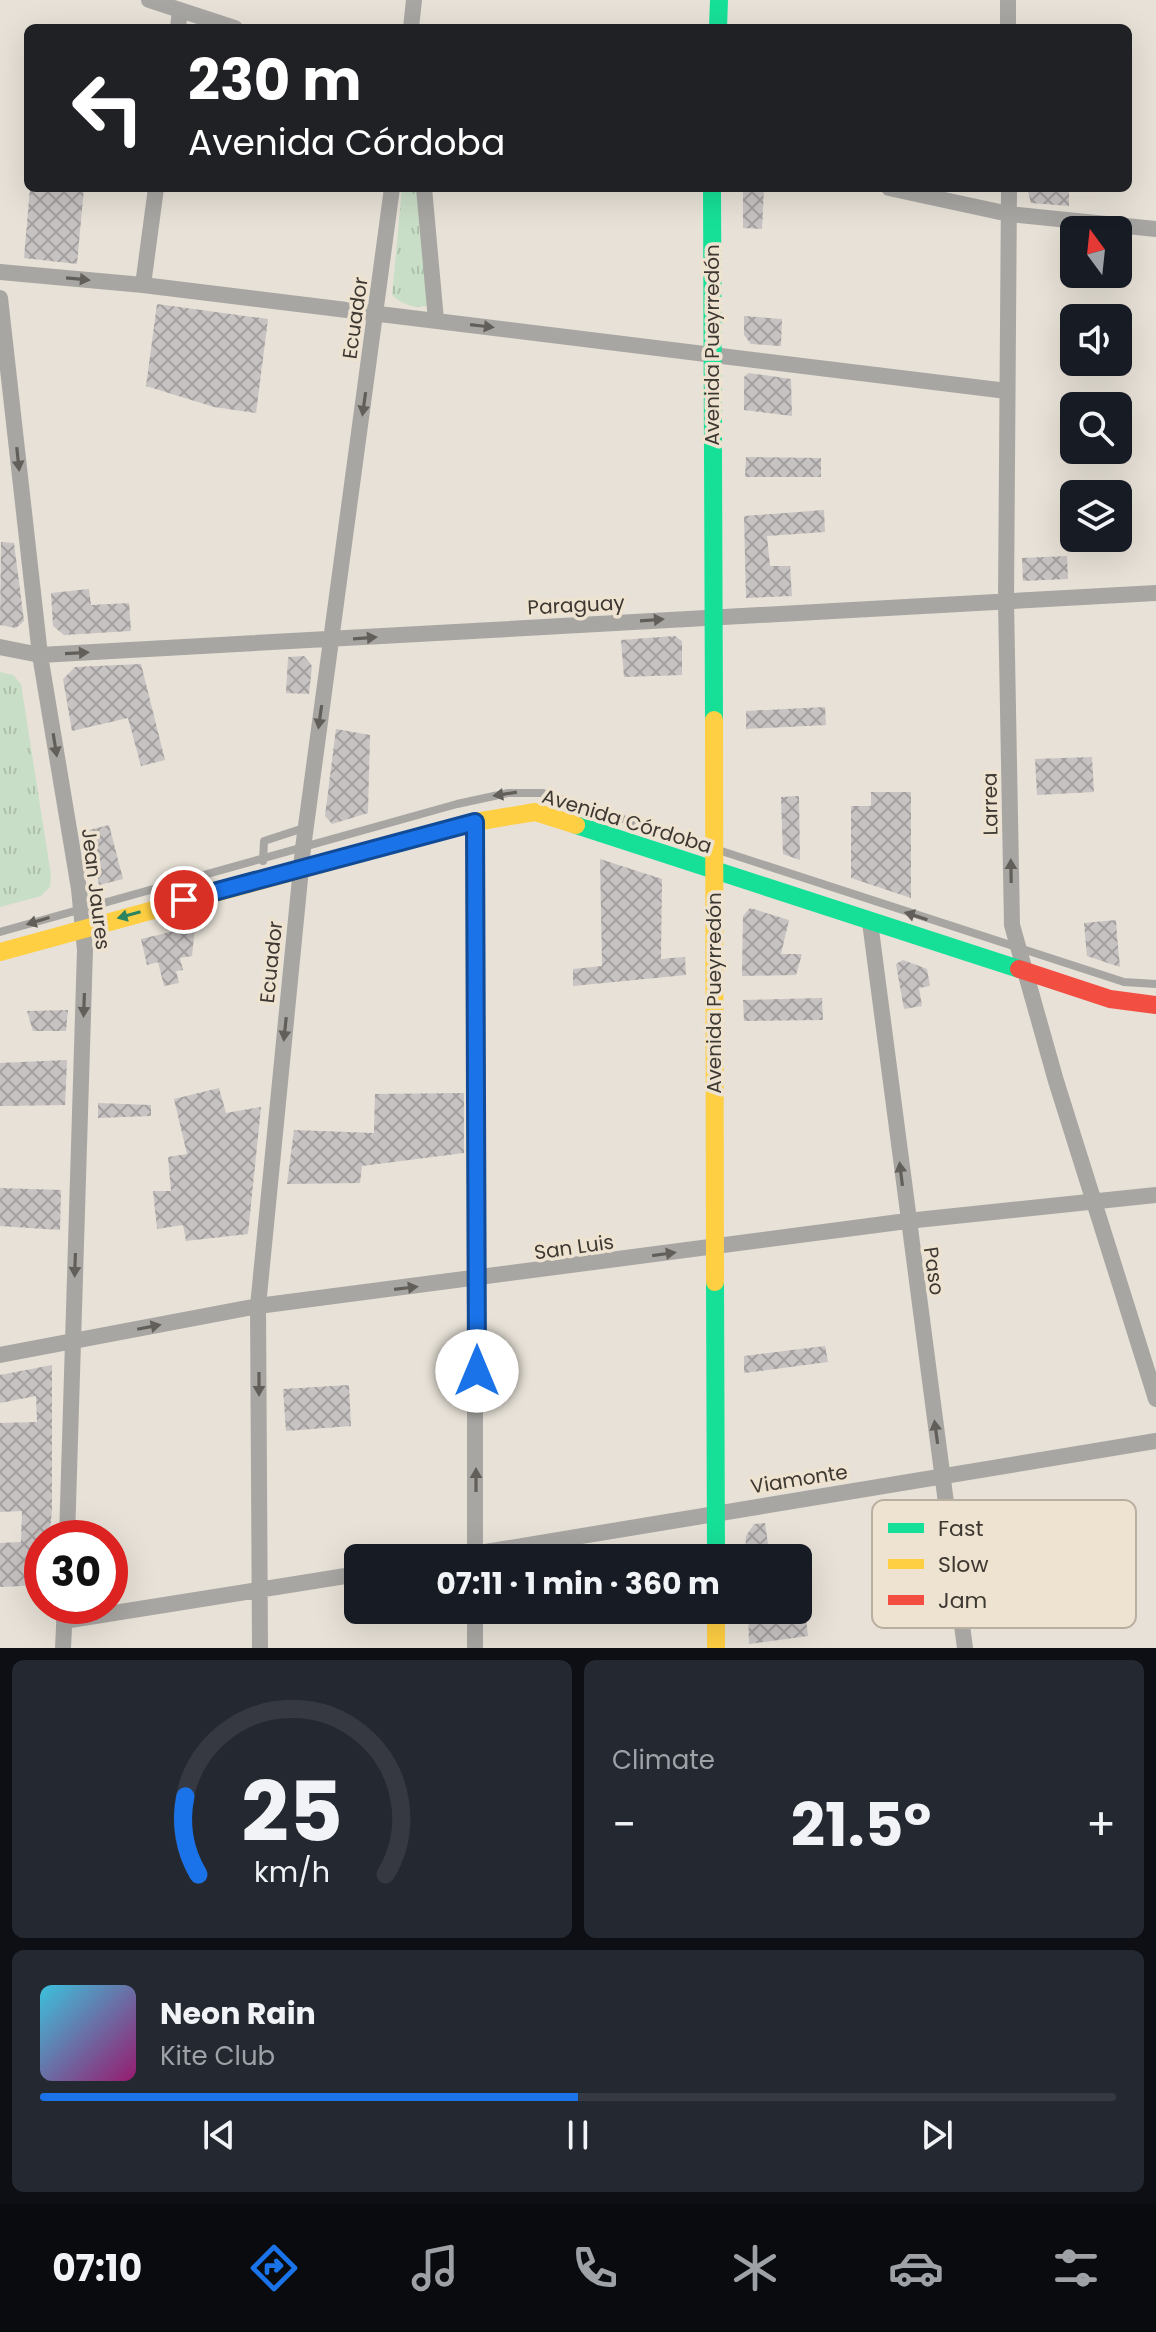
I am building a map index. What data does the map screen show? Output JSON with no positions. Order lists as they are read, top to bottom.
{
  "streets": {
    "main road": ["Avenida Pueyrredón", "Avenida Córdoba"],
    "street": [
      "Ecuador",
      "Paraguay",
      "Larrea",
      "Jean Jaures",
      "San Luis",
      "Paso",
      "Viamonte"
    ]
  },
  "crossings": [
    ["Ecuador", "Paraguay"],
    ["Ecuador", "Avenida Córdoba"],
    ["Ecuador", "San Luis"],
    ["Avenida Pueyrredón", "Paraguay"],
    ["Avenida Pueyrredón", "Avenida Córdoba"],
    ["Avenida Pueyrredón", "San Luis"],
    ["Avenida Pueyrredón", "Viamonte"],
    ["Paraguay", "Larrea"],
    ["Paraguay", "Jean Jaures"],
    ["Larrea", "Avenida Córdoba"],
    ["Larrea", "San Luis"],
    ["Avenida Córdoba", "Jean Jaures"],
    ["Avenida Córdoba", "Paso"],
    ["Jean Jaures", "San Luis"],
    ["San Luis", "Paso"],
    ["Paso", "Viamonte"]
  ],
  "one_way": [
    "Ecuador",
    "Paraguay",
    "Jean Jaures",
    "San Luis",
    "Paso"
  ],
  "legend": ["Fast", "Slow", "Jam"],
  "north": "top",
  "page": {
    "turn": ["230 m", "Avenida Córdoba"],
    "limit": "30",
    "trip": "07:11 · 1 min · 360 m",
    "tile": "Climate",
    "heat": ["−", "21.5°", "+"],
    "song": ["Neon Rain", "Kite Club"],
    "tabs": "07:10",
    "gauge": ["25", "km/h"]
  }
}
